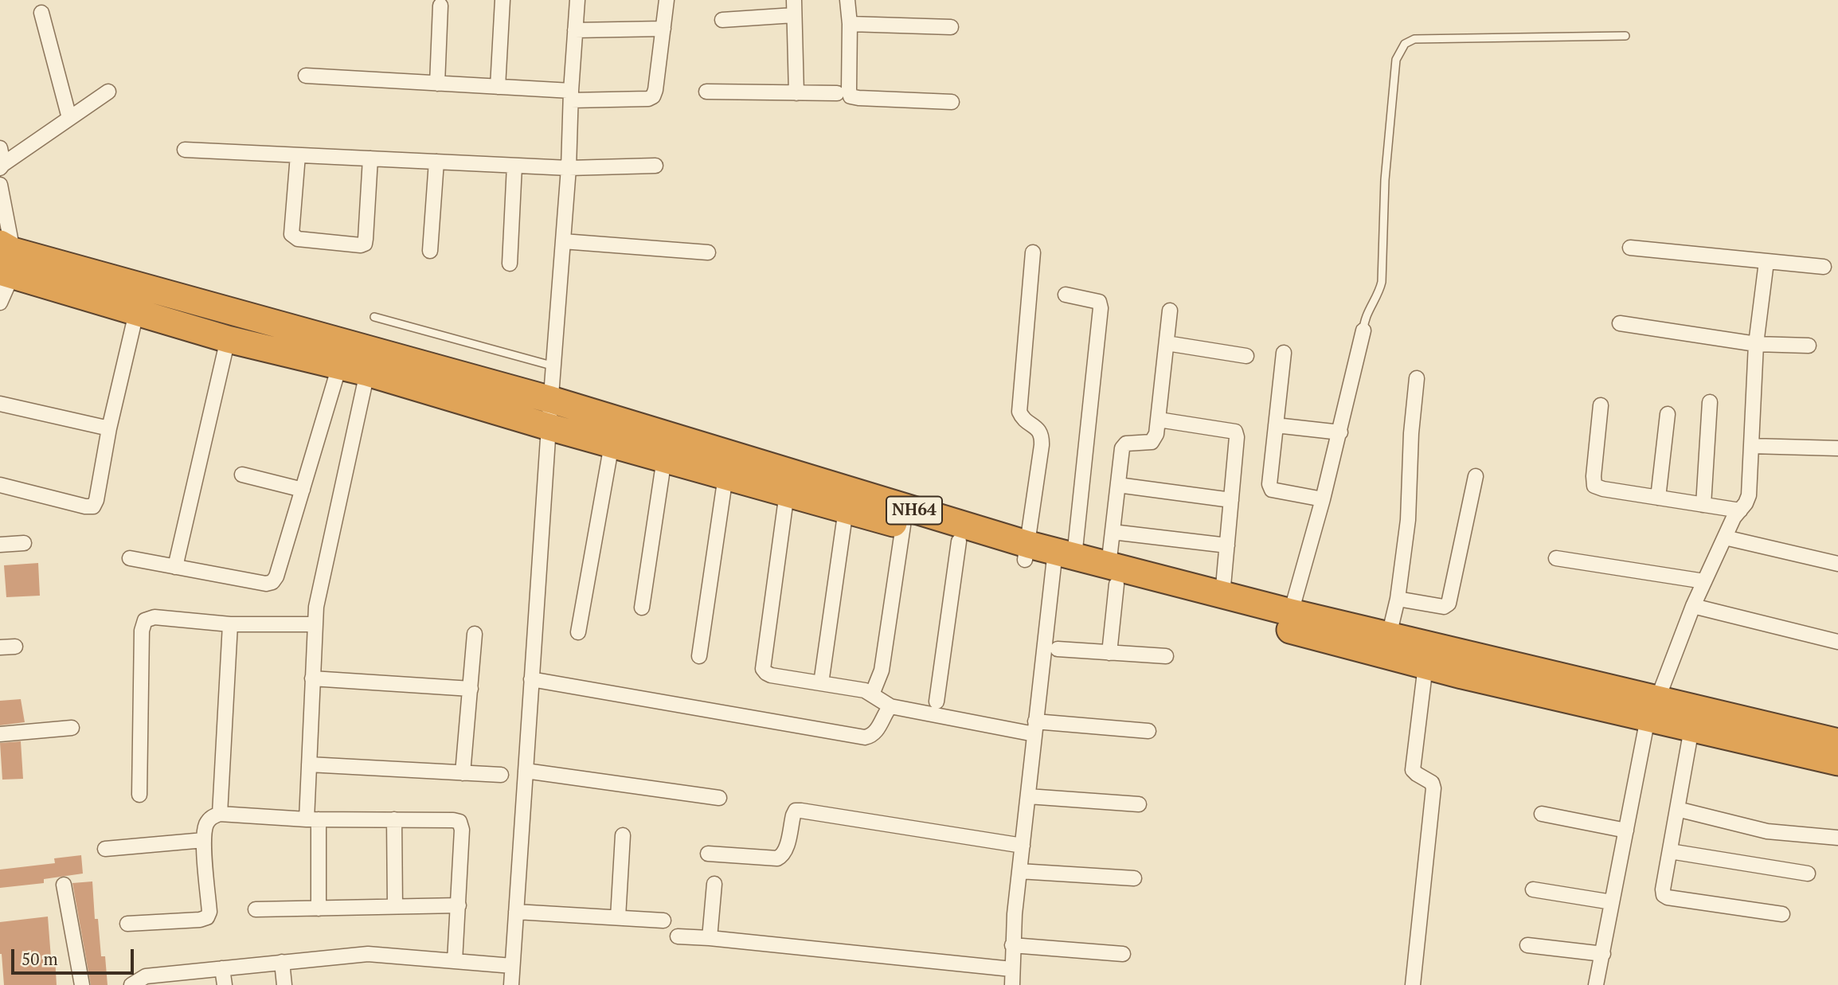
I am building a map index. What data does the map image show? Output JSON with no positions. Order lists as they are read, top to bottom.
{
  "streets": {
    "highway": ["NH64"]
  },
  "scale_bar": "50 m"
}
